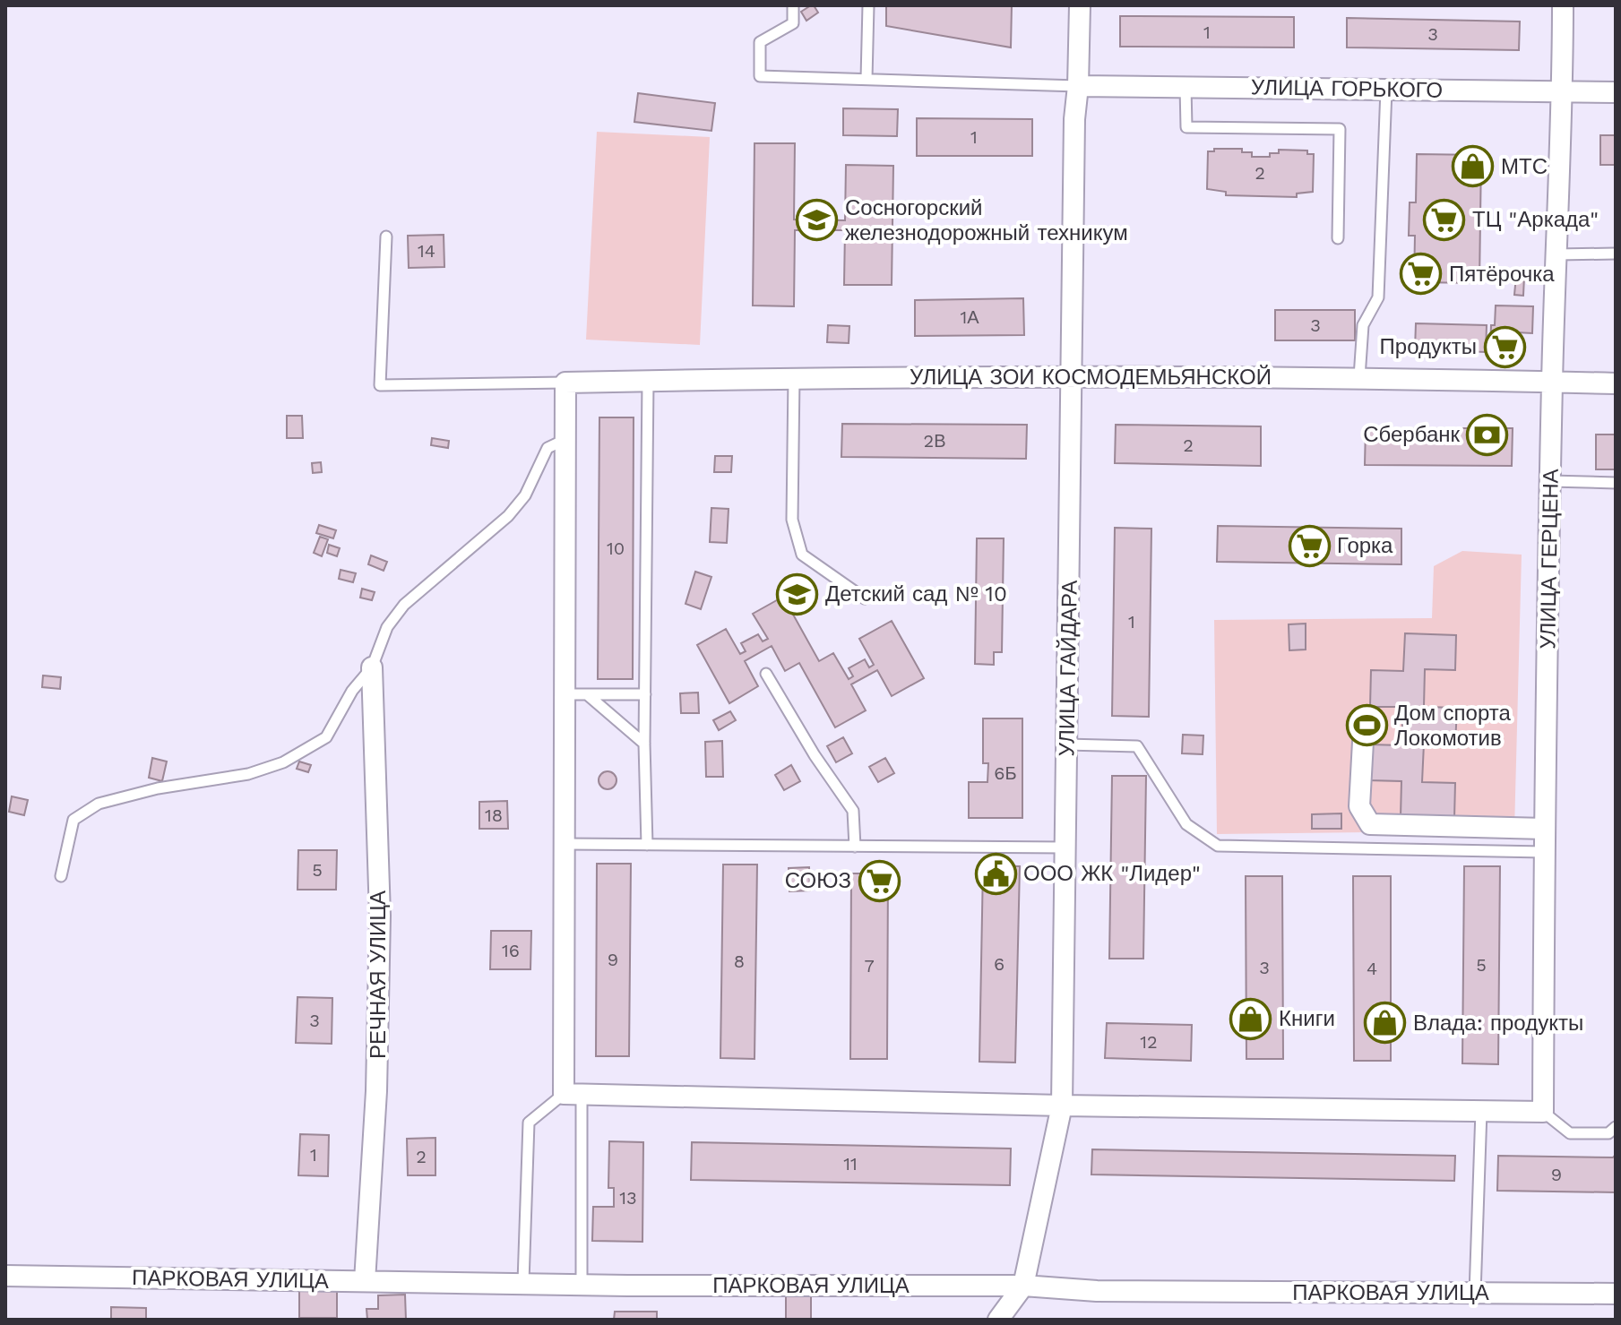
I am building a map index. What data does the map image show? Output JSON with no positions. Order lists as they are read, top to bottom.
{
  "streets": {
    "street": [
      "УЛИЦА ГОРЬКОГО",
      "УЛИЦА ЗОИ КОСМОДЕМЬЯНСКОЙ",
      "УЛИЦА ГЕРЦЕНА",
      "УЛИЦА ГАЙДАРА",
      "РЕЧНАЯ УЛИЦА",
      "ПАРКОВАЯ УЛИЦА"
    ]
  },
  "crossings": [
    ["УЛИЦА ГОРЬКОГО", "УЛИЦА ГЕРЦЕНА"],
    ["УЛИЦА ГОРЬКОГО", "УЛИЦА ГАЙДАРА"],
    ["УЛИЦА ЗОИ КОСМОДЕМЬЯНСКОЙ", "УЛИЦА ГЕРЦЕНА"],
    ["УЛИЦА ЗОИ КОСМОДЕМЬЯНСКОЙ", "УЛИЦА ГАЙДАРА"],
    ["УЛИЦА ГАЙДАРА", "ПАРКОВАЯ УЛИЦА"],
    ["РЕЧНАЯ УЛИЦА", "ПАРКОВАЯ УЛИЦА"]
  ],
  "places": {
    "shop": ["МТС", "Книги", "Влада: продукты"],
    "supermarket": [
      "ТЦ \"Аркада\"",
      "Пятёрочка",
      "Продукты",
      "Горка",
      "СОЮЗ"
    ],
    "school or university": ["Сосногорский железнодорожный техникум", "Детский сад № 10"],
    "bank": ["Сбербанк"],
    "sports": ["Дом спорта Локомотив"],
    "public building": ["ООО ЖК \"Лидер\""]
  },
  "house_numbers": [
    "1",
    "3",
    "1",
    "2",
    "14",
    "1А",
    "3",
    "2В",
    "2",
    "10",
    "1",
    "6Б",
    "18",
    "5",
    "16",
    "9",
    "8",
    "6",
    "5",
    "7",
    "3",
    "4",
    "3",
    "12",
    "1",
    "2",
    "11",
    "9",
    "13"
  ]
}
